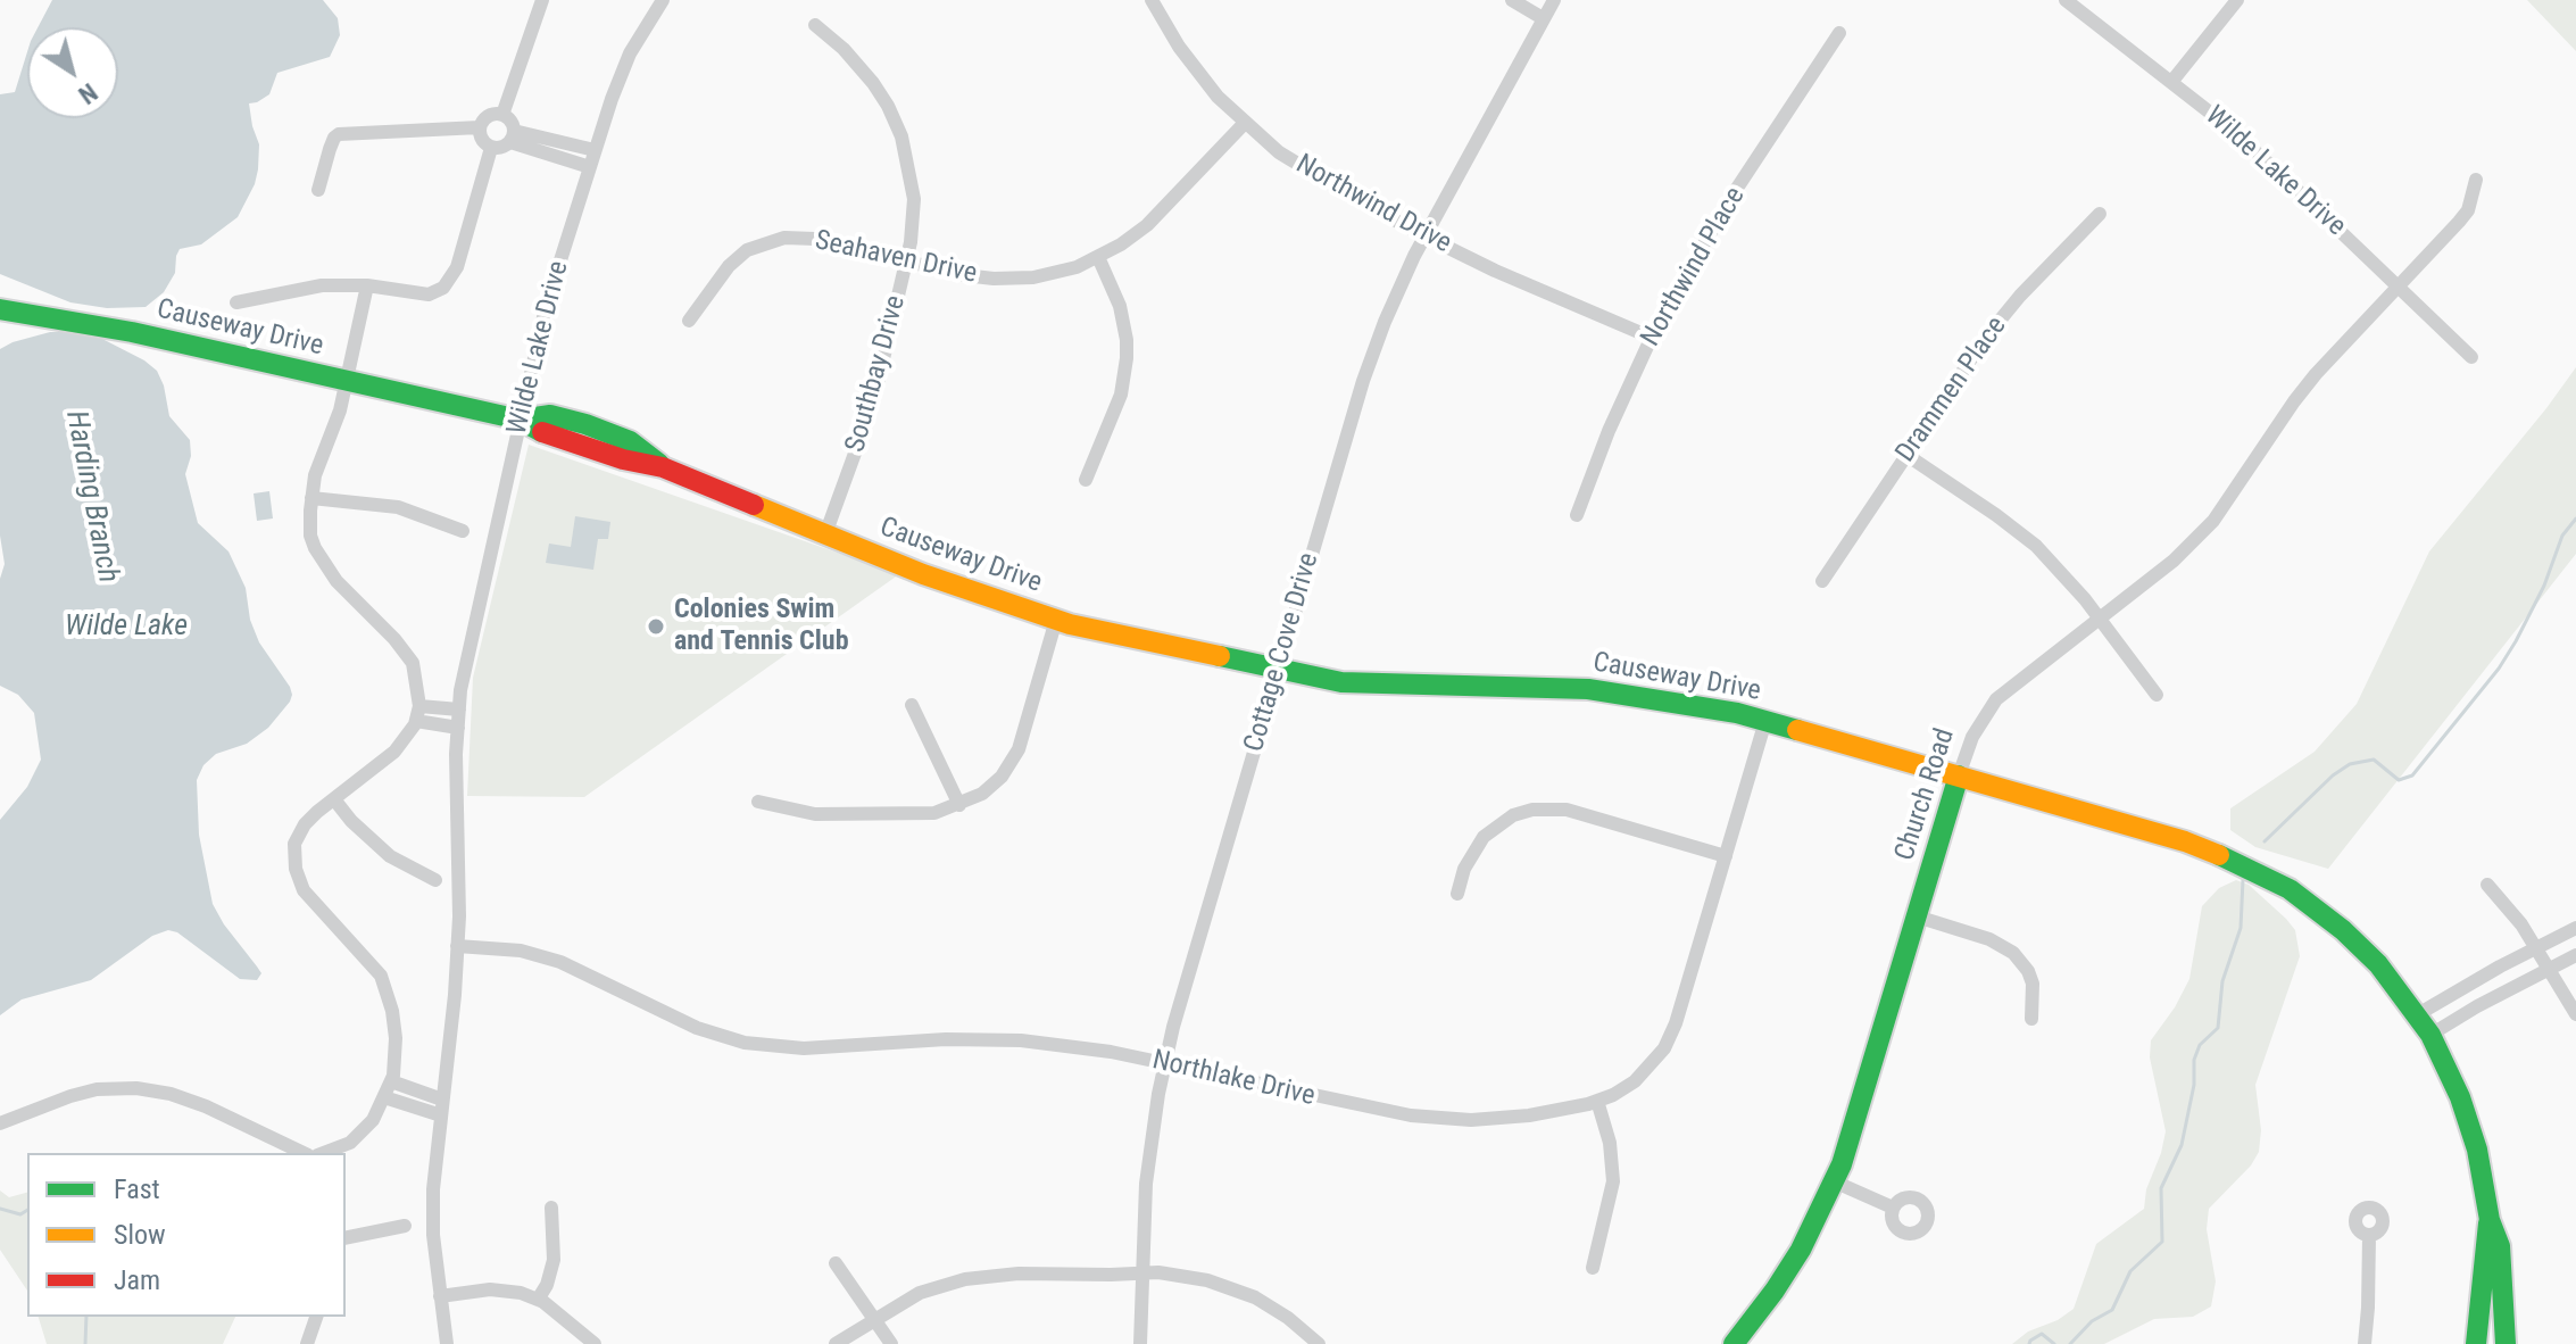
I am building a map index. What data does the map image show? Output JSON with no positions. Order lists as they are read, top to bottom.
{
  "streets": {
    "street": [
      "Wilde Lake Drive",
      "Northwind Drive",
      "Seahaven Drive",
      "Northwind Place",
      "Causeway Drive",
      "Southbay Drive",
      "Drammen Place",
      "Cottage Cove Drive",
      "Church Road",
      "Northlake Drive"
    ]
  },
  "crossings": [
    ["Wilde Lake Drive", "Causeway Drive"],
    ["Wilde Lake Drive", "Church Road"],
    ["Wilde Lake Drive", "Northlake Drive"],
    ["Northwind Drive", "Seahaven Drive"],
    ["Northwind Drive", "Northwind Place"],
    ["Northwind Drive", "Cottage Cove Drive"],
    ["Seahaven Drive", "Southbay Drive"],
    ["Causeway Drive", "Southbay Drive"],
    ["Causeway Drive", "Cottage Cove Drive"],
    ["Causeway Drive", "Church Road"],
    ["Causeway Drive", "Northlake Drive"],
    ["Cottage Cove Drive", "Northlake Drive"]
  ],
  "water": ["Harding Branch", "Wilde Lake"],
  "places": ["Colonies Swim and Tennis Club"],
  "legend": ["Fast", "Slow", "Jam"],
  "north": "bottom right"
}
